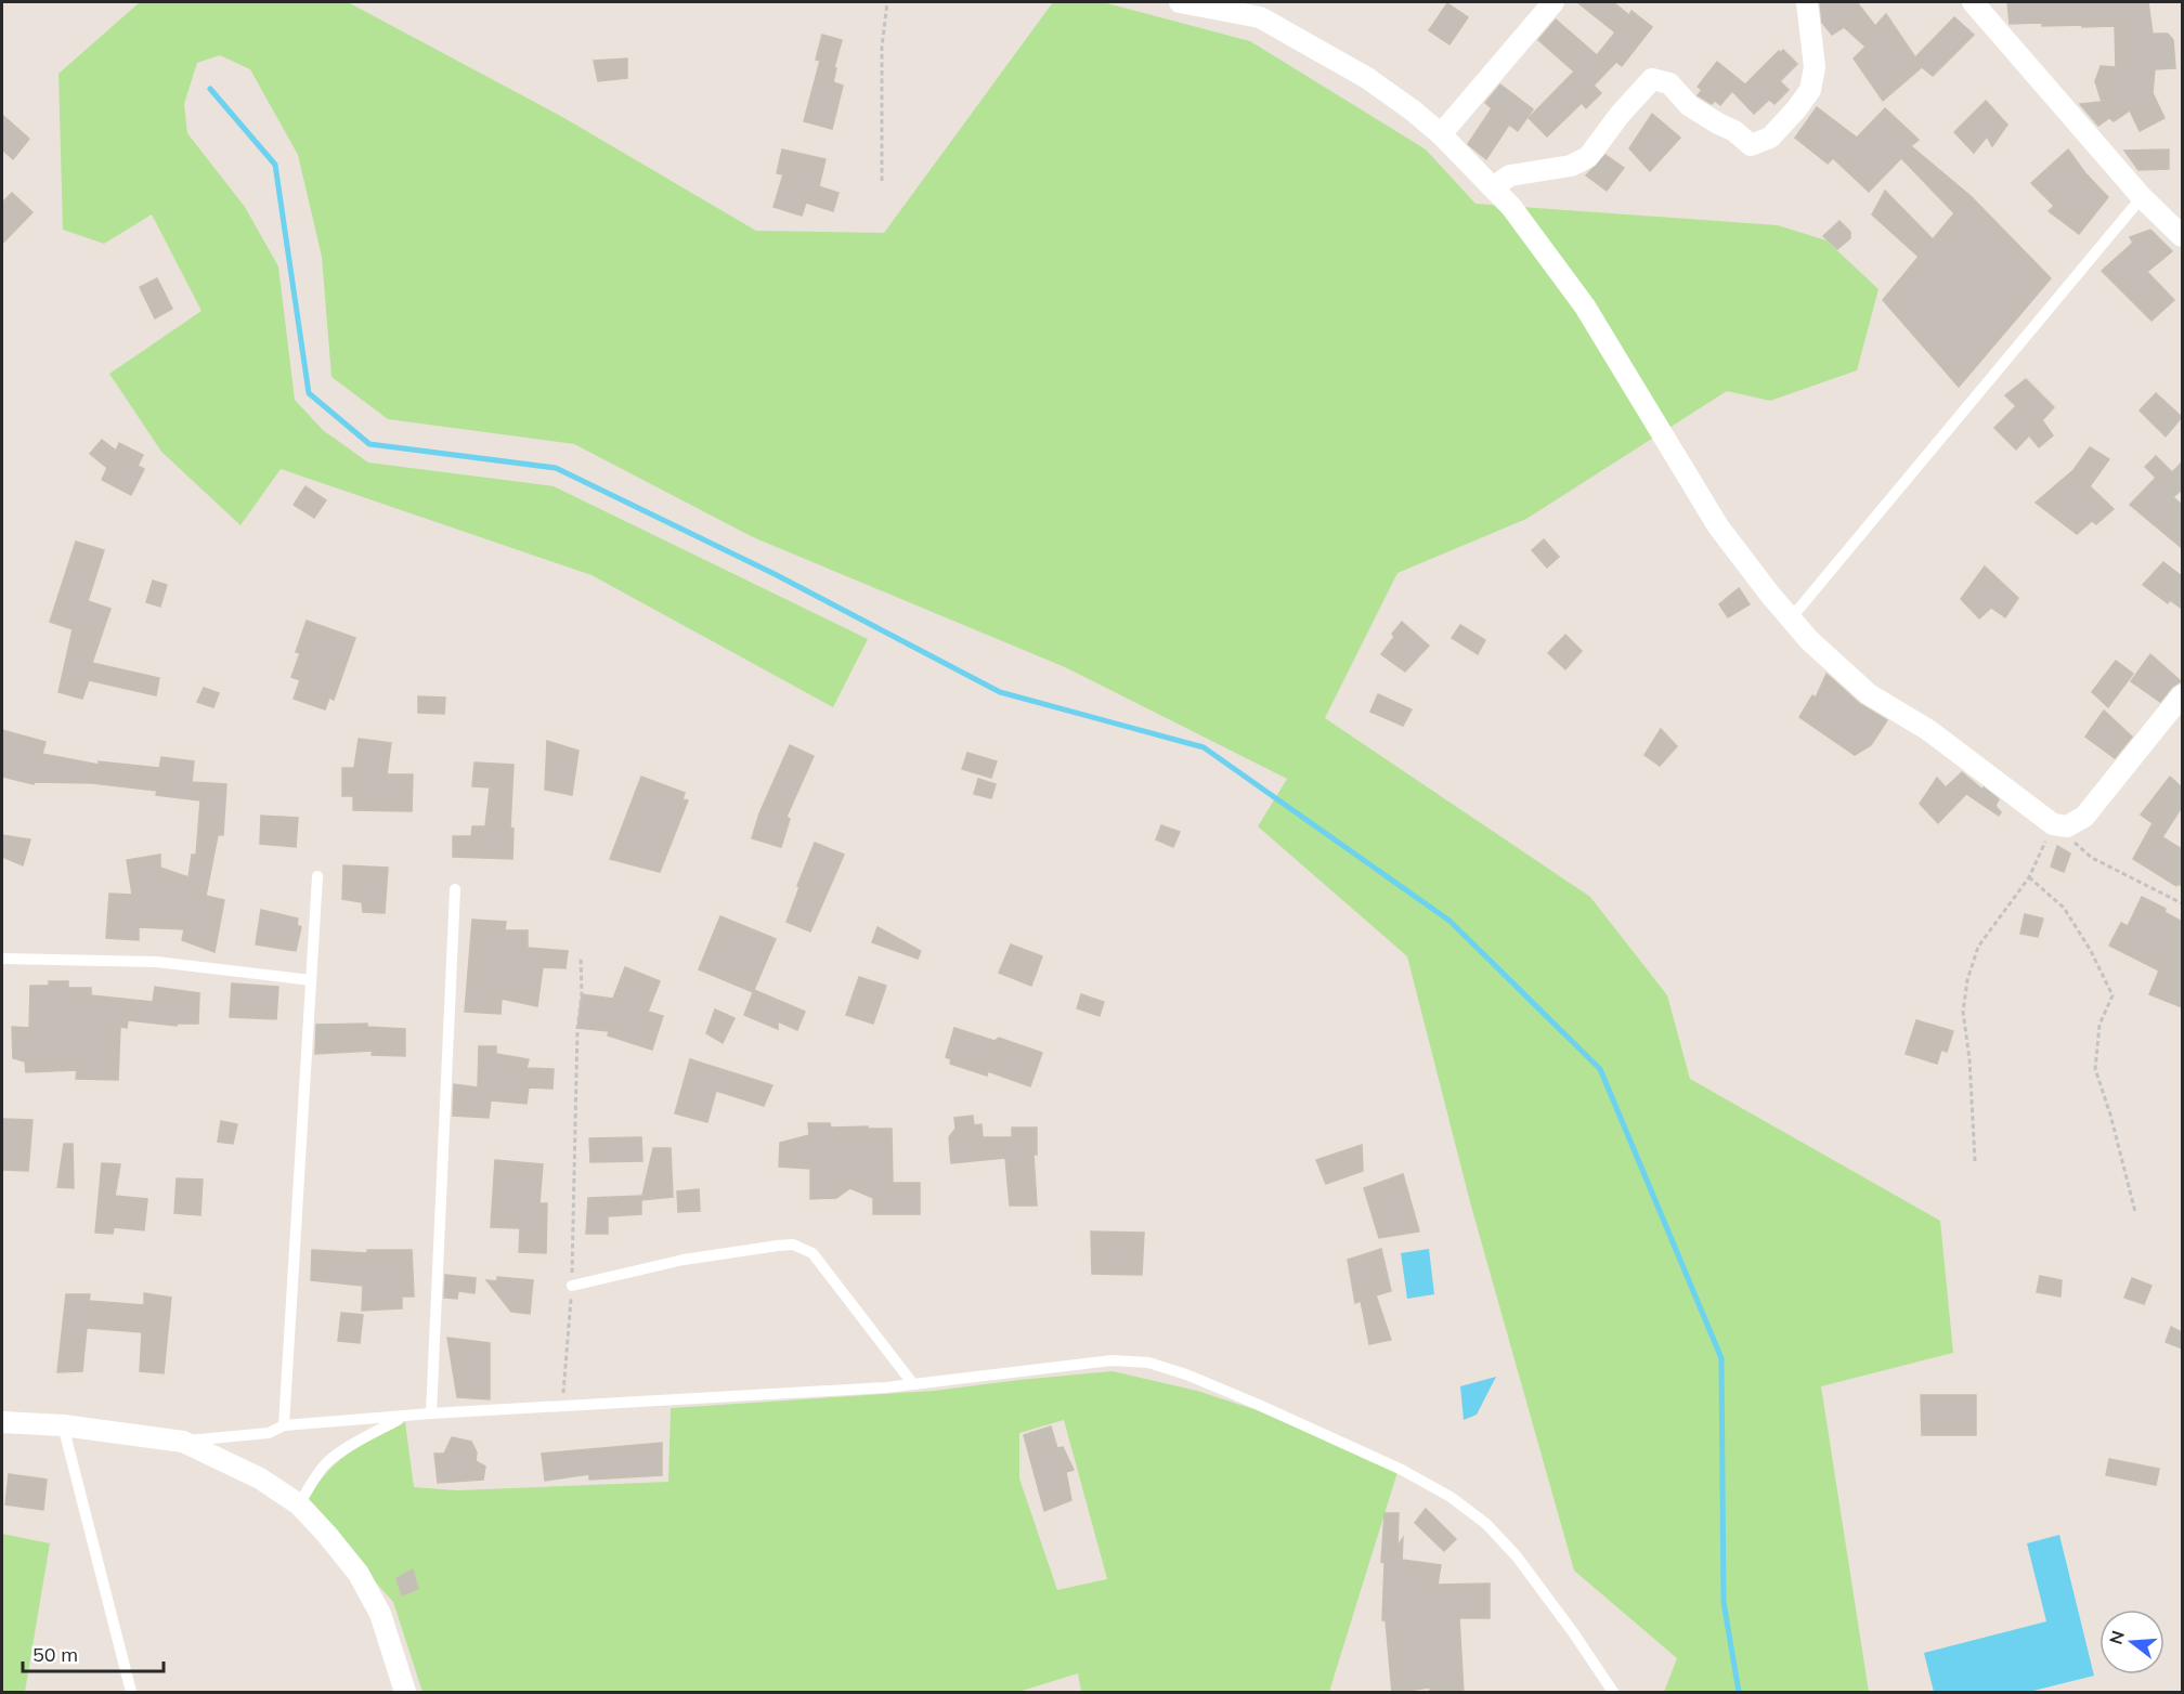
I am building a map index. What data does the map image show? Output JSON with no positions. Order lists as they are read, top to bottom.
{
  "scale_bar": "50 m",
  "north": "left"
}
